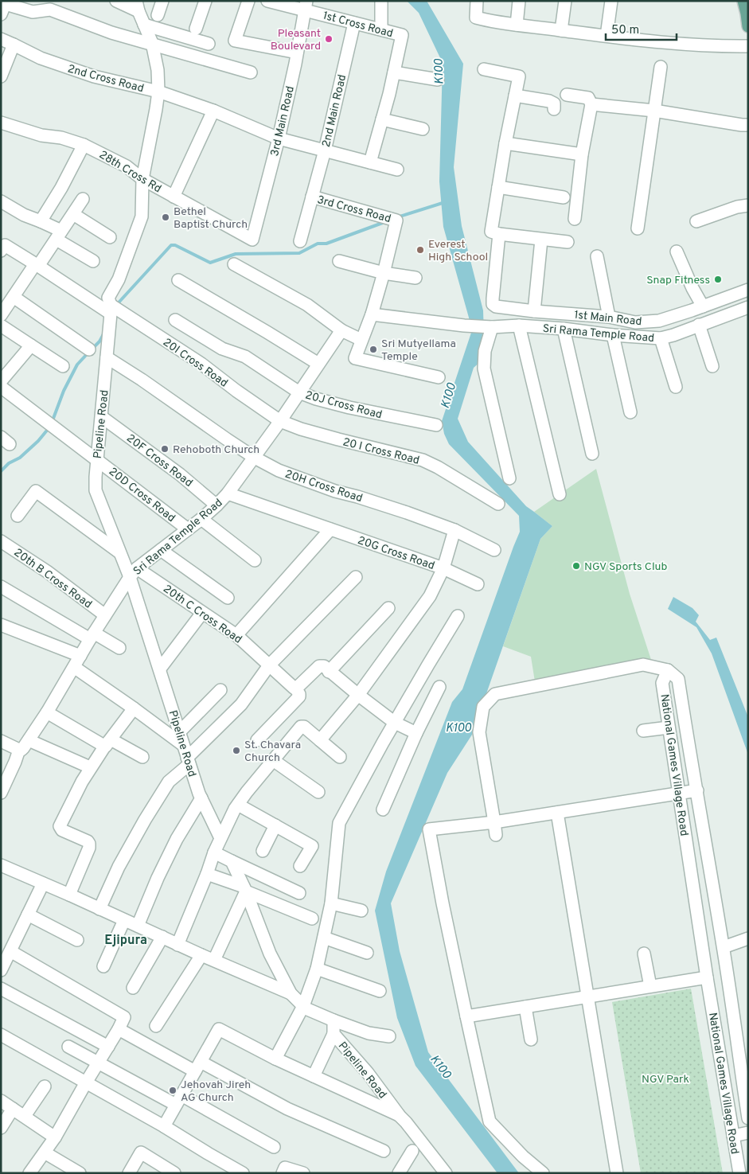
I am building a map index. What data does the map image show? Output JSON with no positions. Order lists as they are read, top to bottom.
{
  "streets": {
    "street": [
      "1st Cross Road",
      "2nd Cross Road",
      "2nd Main Road",
      "3rd Main Road",
      "28th Cross Rd",
      "3rd Cross Road",
      "1st Main Road",
      "Sri Rama Temple Road",
      "20I Cross Road",
      "20J Cross Road",
      "Pipeline Road",
      "20 I Cross Road",
      "20F Cross Road",
      "20H Cross Road",
      "20D Cross Road",
      "20G Cross Road",
      "20th B Cross Road",
      "20th C Cross Road",
      "National Games Village Road"
    ]
  },
  "crossings": [
    ["1st Cross Road", "2nd Main Road"],
    ["1st Cross Road", "3rd Main Road"],
    ["2nd Cross Road", "2nd Main Road"],
    ["2nd Cross Road", "3rd Main Road"],
    ["2nd Cross Road", "Pipeline Road"],
    ["2nd Main Road", "3rd Cross Road"],
    ["3rd Main Road", "28th Cross Rd"],
    ["28th Cross Rd", "Pipeline Road"],
    ["Sri Rama Temple Road", "20I Cross Road"],
    ["Sri Rama Temple Road", "20J Cross Road"],
    ["Sri Rama Temple Road", "Pipeline Road"],
    ["Sri Rama Temple Road", "20 I Cross Road"],
    ["Sri Rama Temple Road", "20F Cross Road"],
    ["Sri Rama Temple Road", "20H Cross Road"],
    ["Sri Rama Temple Road", "20D Cross Road"],
    ["Sri Rama Temple Road", "20G Cross Road"],
    ["Sri Rama Temple Road", "20th B Cross Road"],
    ["Sri Rama Temple Road", "20th C Cross Road"],
    ["20I Cross Road", "Pipeline Road"],
    ["20I Cross Road", "20 I Cross Road"],
    ["Pipeline Road", "20F Cross Road"],
    ["Pipeline Road", "20H Cross Road"],
    ["Pipeline Road", "20D Cross Road"],
    ["Pipeline Road", "20th C Cross Road"]
  ],
  "districts": ["Ejipura"],
  "water": ["K100"],
  "parks": ["NGV Park"],
  "places": [
    "Pleasant Boulevard",
    "Bethel Baptist Church",
    "Everest High School",
    "Snap Fitness",
    "Sri Mutyellama Temple",
    "Rehoboth Church",
    "NGV Sports Club",
    "St. Chavara Church",
    "Jehovah Jireh AG Church"
  ],
  "scale_bar": "50 m"
}
